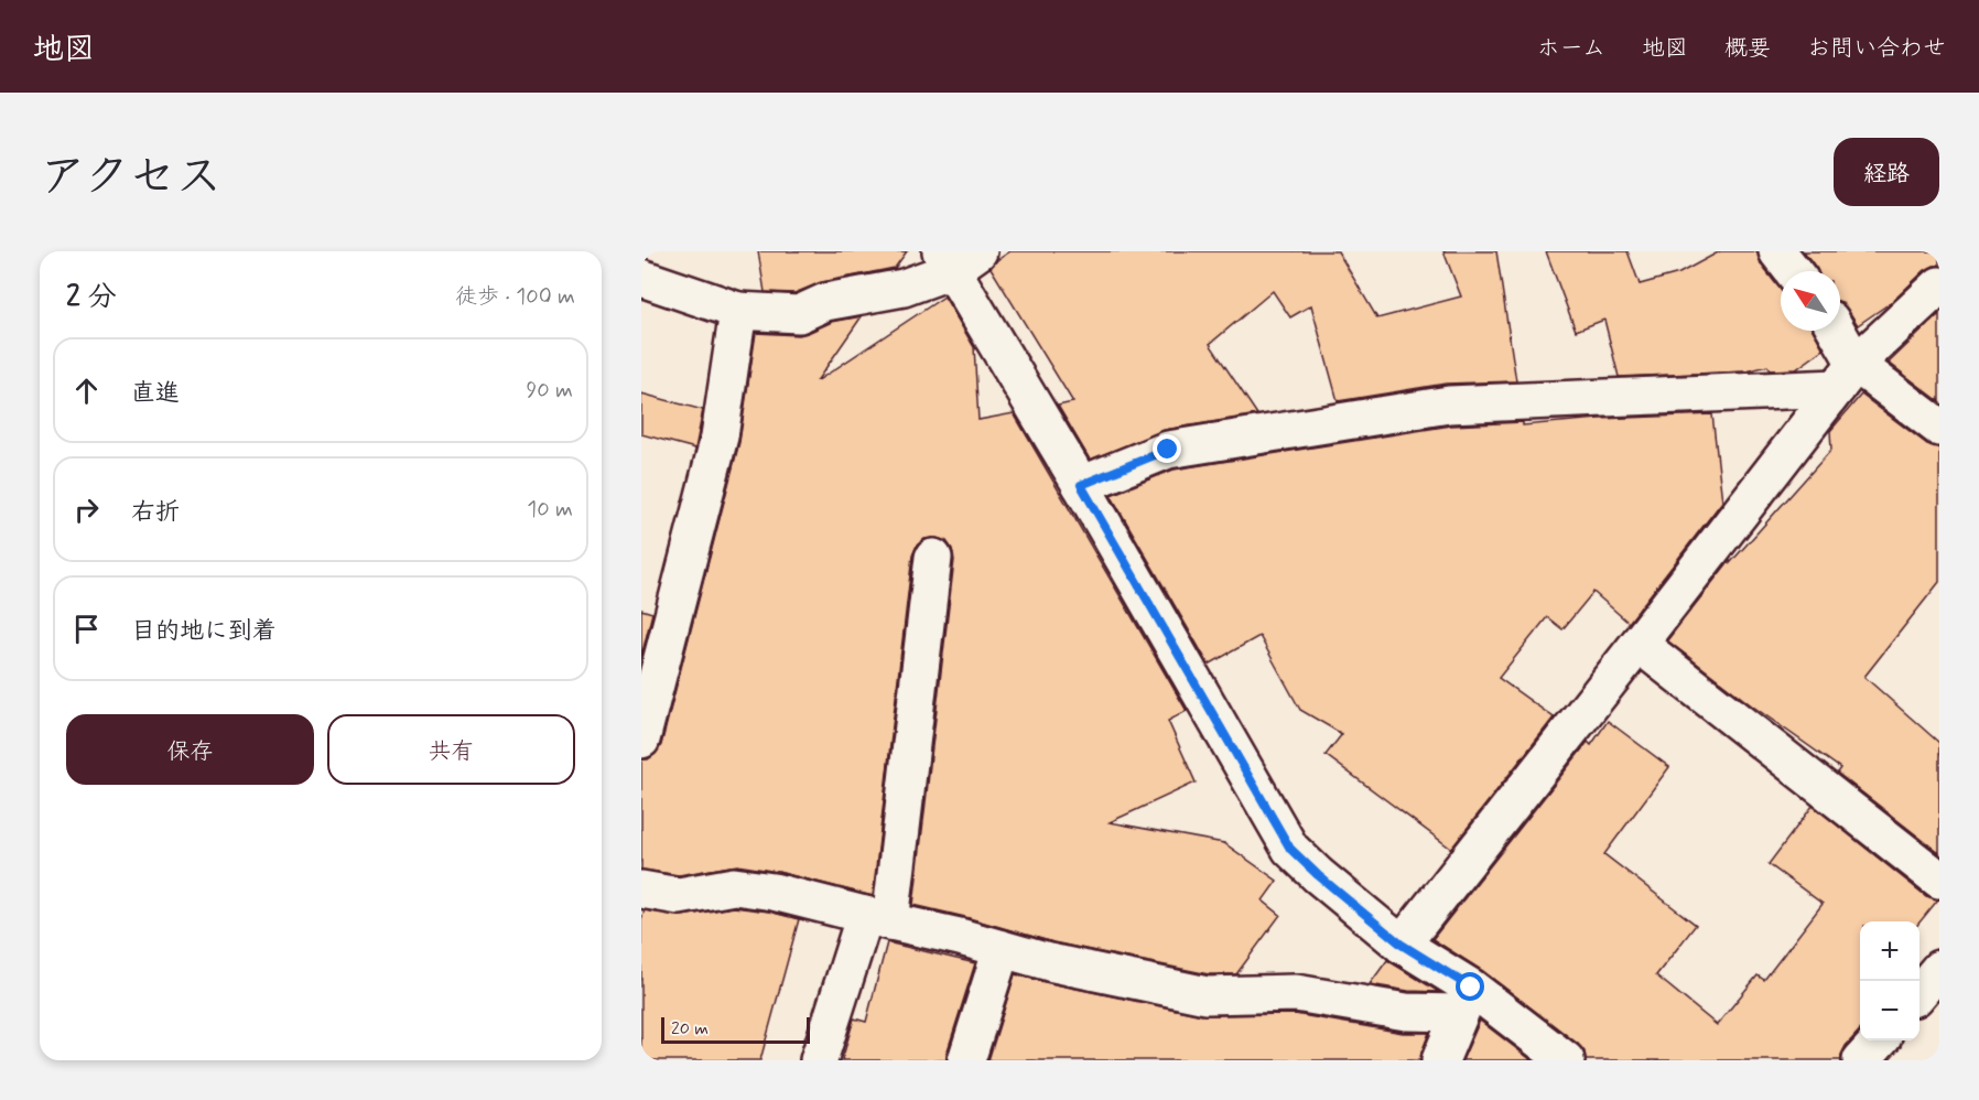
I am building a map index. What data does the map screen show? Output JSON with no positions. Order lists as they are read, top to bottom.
{
  "scale_bar": "20 m",
  "north": "top left",
  "page": {
    "header": "地図",
    "nav": [
      "ホーム",
      "地図",
      "概要",
      "お問い合わせ"
    ],
    "title": "アクセス",
    "buttons": [
      "経路",
      ["保存", "共有"]
    ],
    "heading": ["2 分", "徒歩 · 100 m"],
    "list": [
      ["直進", "90 m"],
      ["右折", "10 m"],
      "目的地に到着"
    ],
    "map_buttons": ["+", "−"],
    "scale": "20 m"
  }
}
